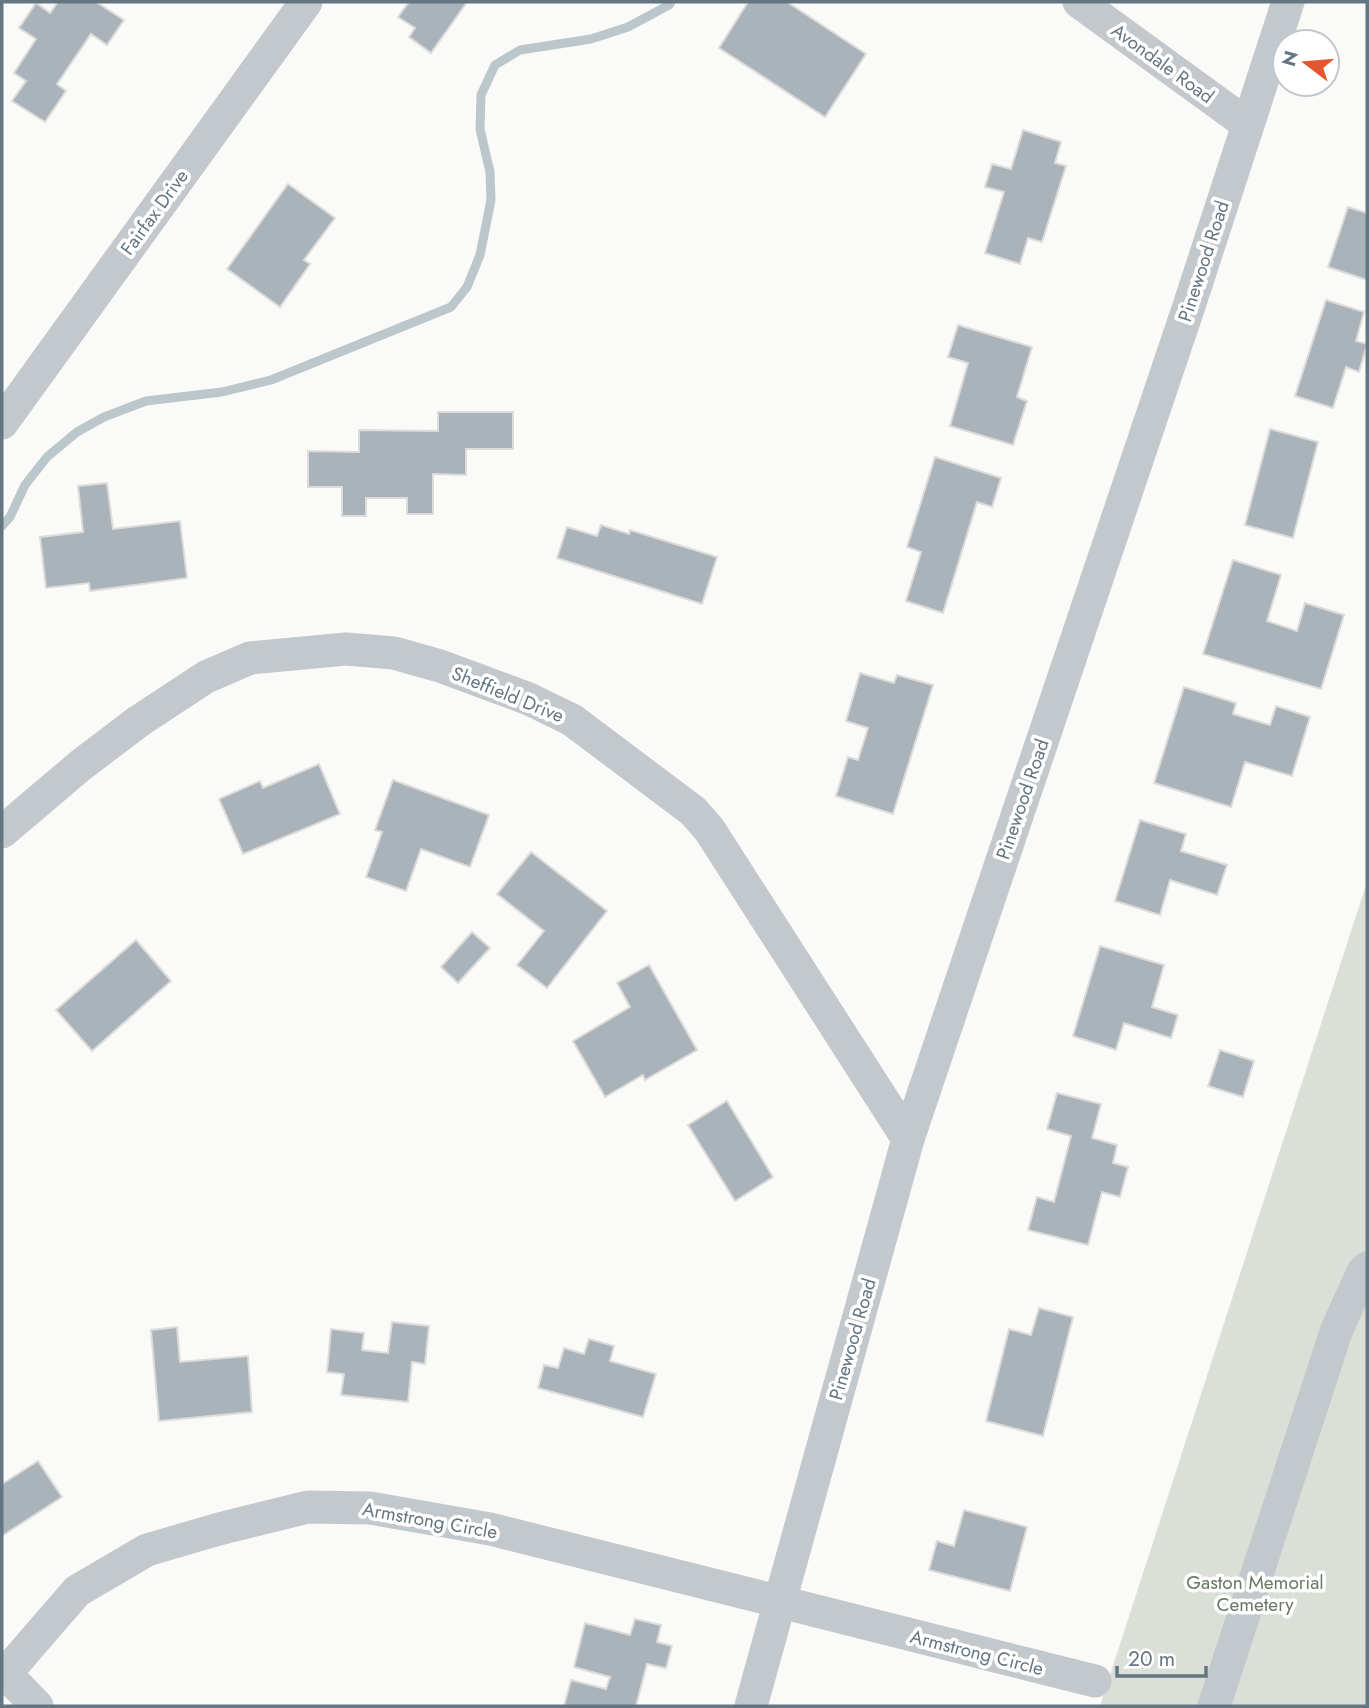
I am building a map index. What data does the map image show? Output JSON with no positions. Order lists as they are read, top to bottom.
{
  "streets": {
    "street": [
      "Avondale Road",
      "Fairfax Drive",
      "Pinewood Road",
      "Sheffield Drive",
      "Armstrong Circle"
    ]
  },
  "crossings": [
    ["Avondale Road", "Pinewood Road"],
    ["Pinewood Road", "Sheffield Drive"],
    ["Pinewood Road", "Armstrong Circle"]
  ],
  "parks": ["Gaston Memorial Cemetery"],
  "scale_bar": "20 m",
  "north": "left"
}
